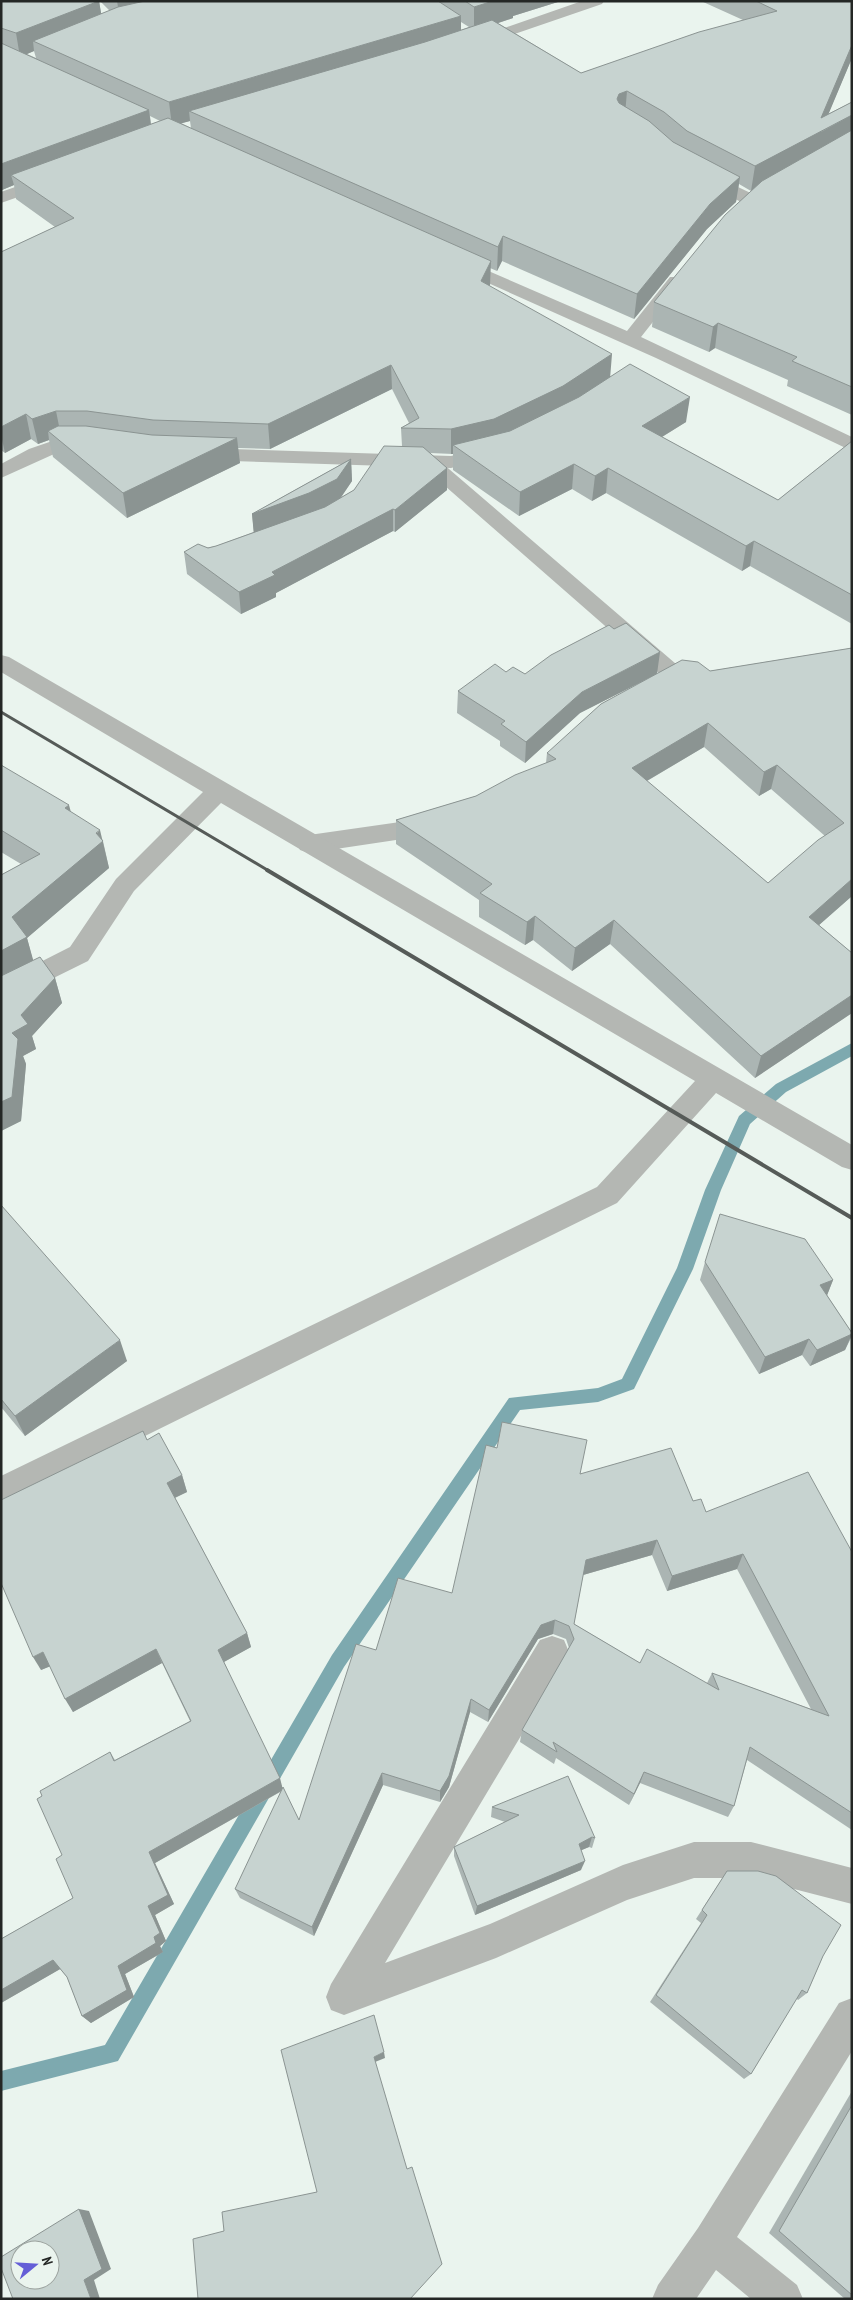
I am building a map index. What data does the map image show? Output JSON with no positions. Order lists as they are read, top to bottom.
{
  "north": "right"
}
